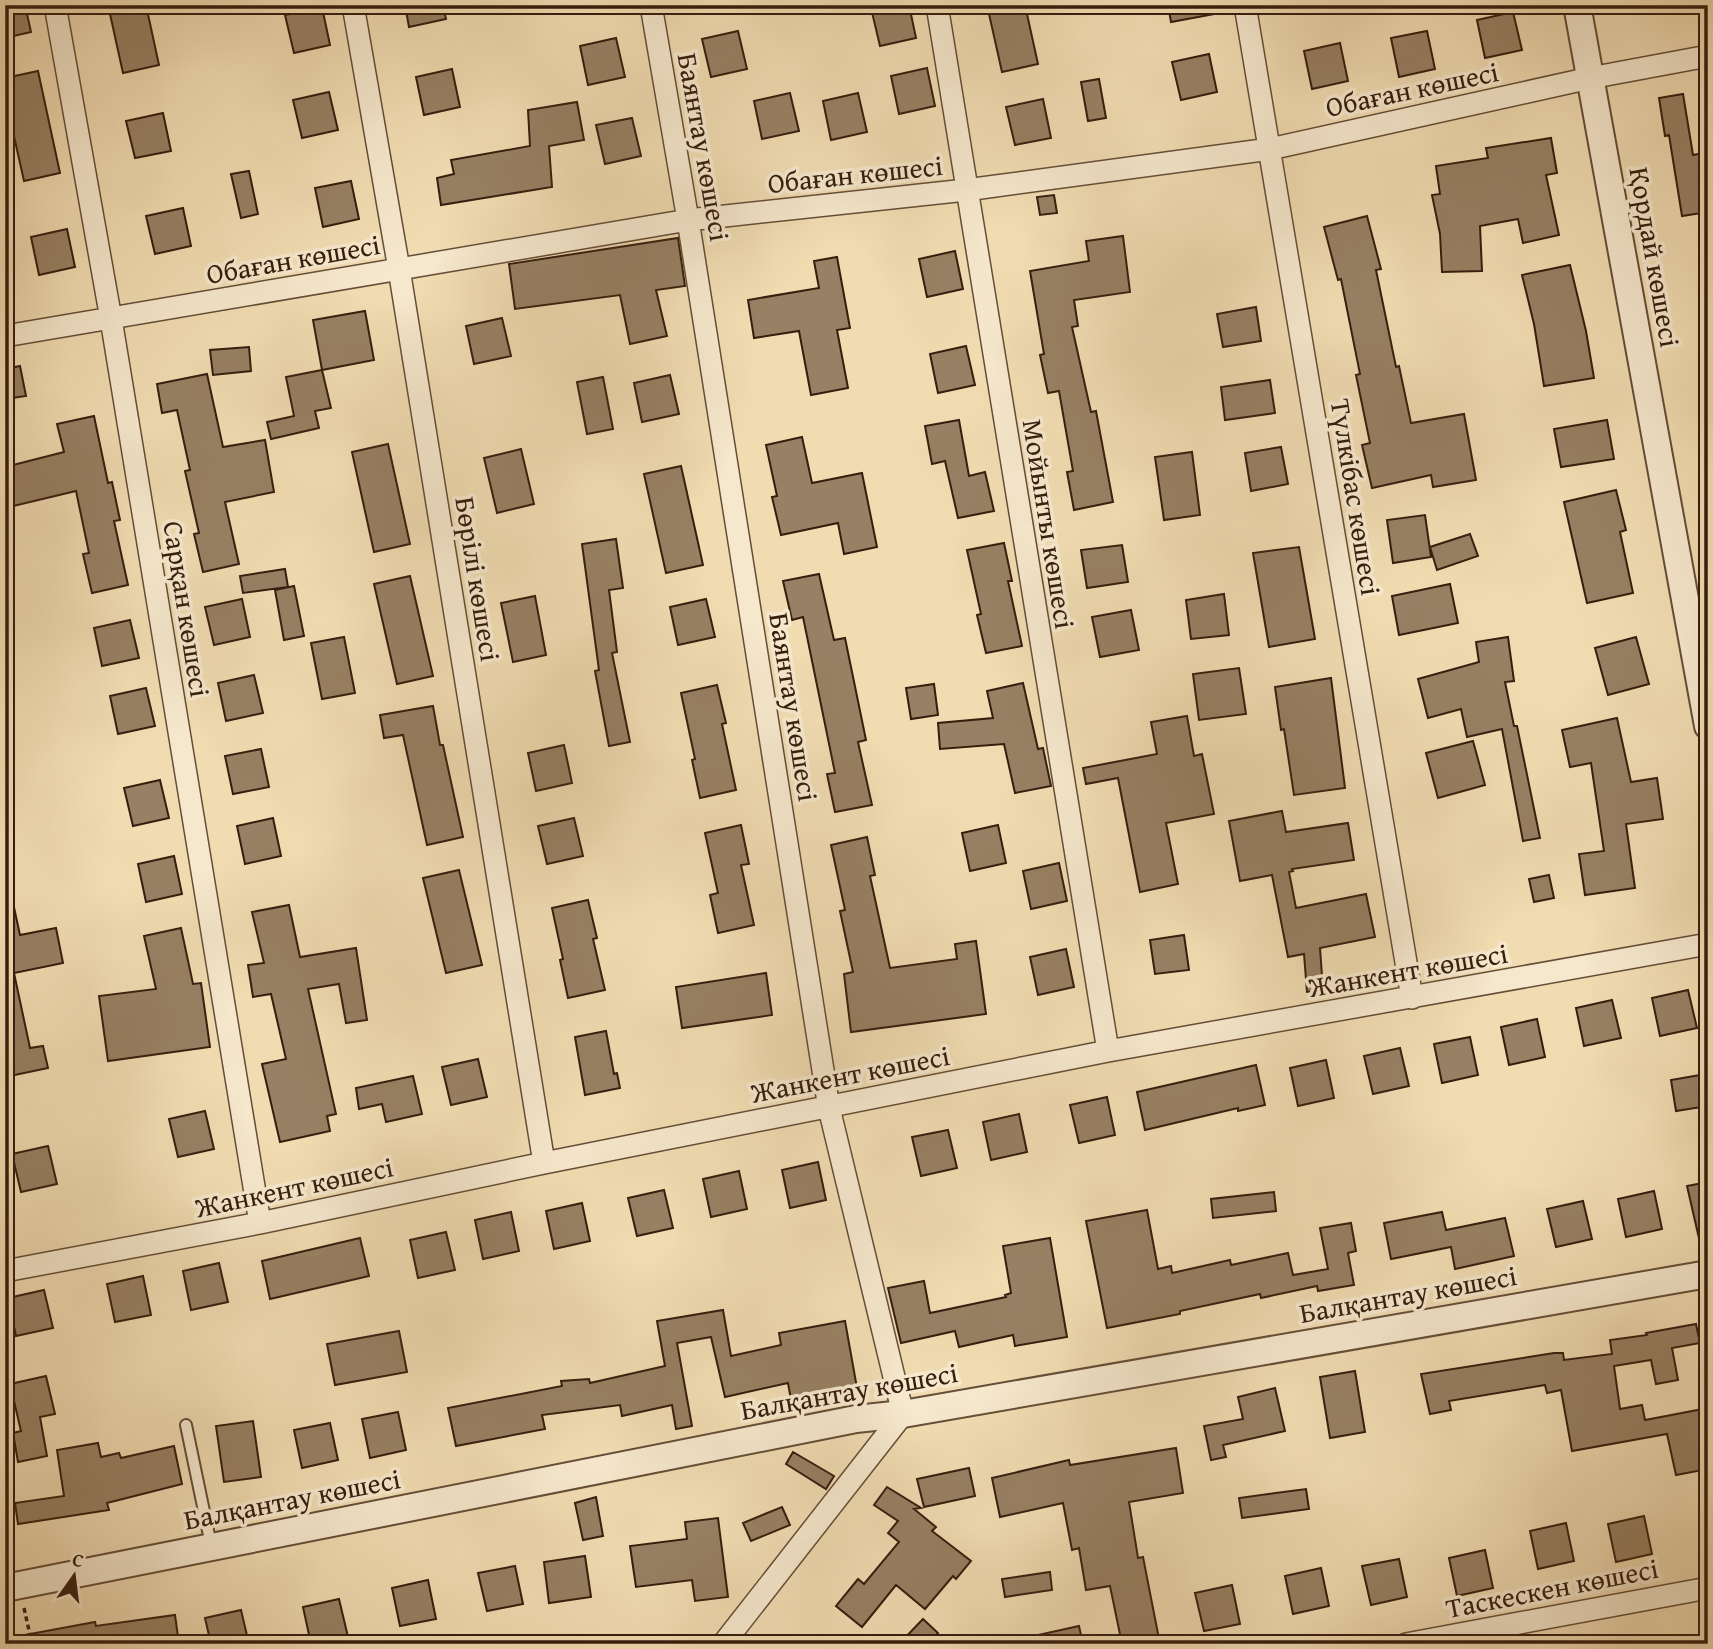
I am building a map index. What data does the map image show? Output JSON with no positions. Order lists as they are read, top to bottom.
{
  "streets": {
    "street": [
      "Обаған көшесі",
      "Баянтау көшесі",
      "Қордай көшесі",
      "Түлкібас көшесі",
      "Мойынты көшесі",
      "Бөрілі көшесі",
      "Сарқан көшесі",
      "Жанкент көшесі",
      "Балқантау көшесі",
      "Таскескен көшесі"
    ]
  },
  "crossings": [
    ["Обаған көшесі", "Баянтау көшесі"],
    ["Обаған көшесі", "Қордай көшесі"],
    ["Обаған көшесі", "Түлкібас көшесі"],
    ["Обаған көшесі", "Мойынты көшесі"],
    ["Обаған көшесі", "Бөрілі көшесі"],
    ["Обаған көшесі", "Сарқан көшесі"],
    ["Баянтау көшесі", "Жанкент көшесі"],
    ["Баянтау көшесі", "Балқантау көшесі"],
    ["Түлкібас көшесі", "Жанкент көшесі"],
    ["Мойынты көшесі", "Жанкент көшесі"],
    ["Бөрілі көшесі", "Жанкент көшесі"],
    ["Сарқан көшесі", "Жанкент көшесі"]
  ],
  "north": "top"
}
